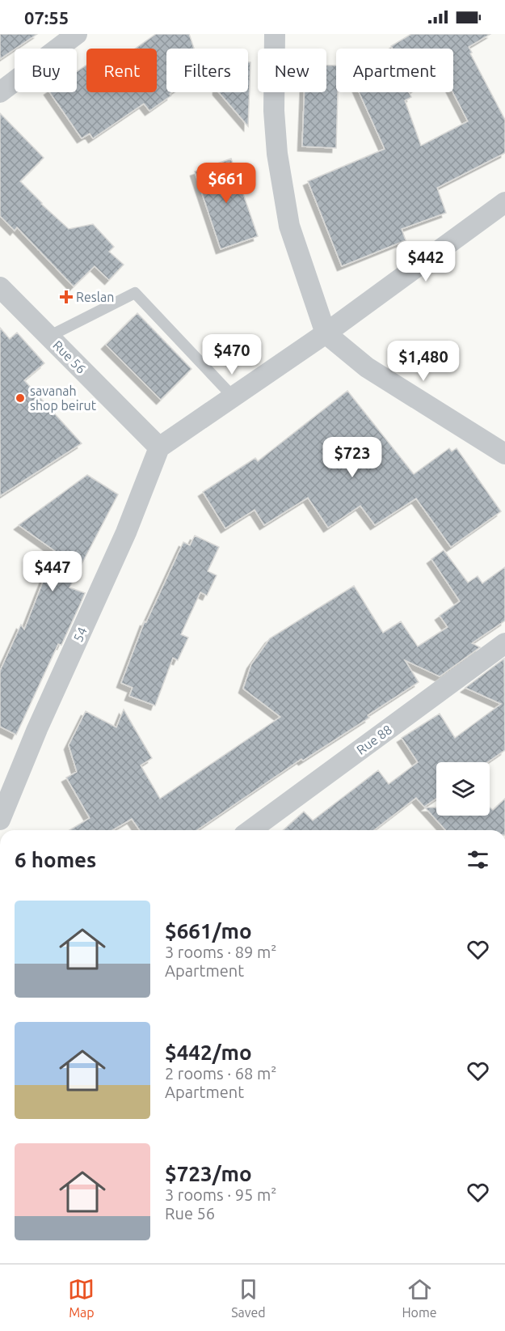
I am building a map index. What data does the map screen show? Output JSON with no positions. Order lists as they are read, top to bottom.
{
  "streets": {
    "street": ["Rue 56", "54", "Rue 88"]
  },
  "crossings": [
    ["Rue 56", "54"]
  ],
  "places": {
    "health": ["Reslan"],
    "other": ["savanah shop beirut"]
  },
  "page": {
    "status": "07:55",
    "chip": [
      "Buy",
      "Rent",
      "Filters",
      "New",
      "Apartment"
    ],
    "price": [
      "$661",
      "$442",
      "$470",
      "$1,480",
      "$723",
      "$447"
    ],
    "heading": "6 homes",
    "list": [
      {
        "name": "$661/mo",
        "note": "3 rooms · 89 m² · Apartment"
      },
      {
        "name": "$442/mo",
        "note": "2 rooms · 68 m² · Apartment"
      },
      {
        "name": "$723/mo",
        "note": "3 rooms · 95 m² · Rue 56"
      }
    ],
    "tabs": ["Map", "Saved", "Home"]
  }
}
